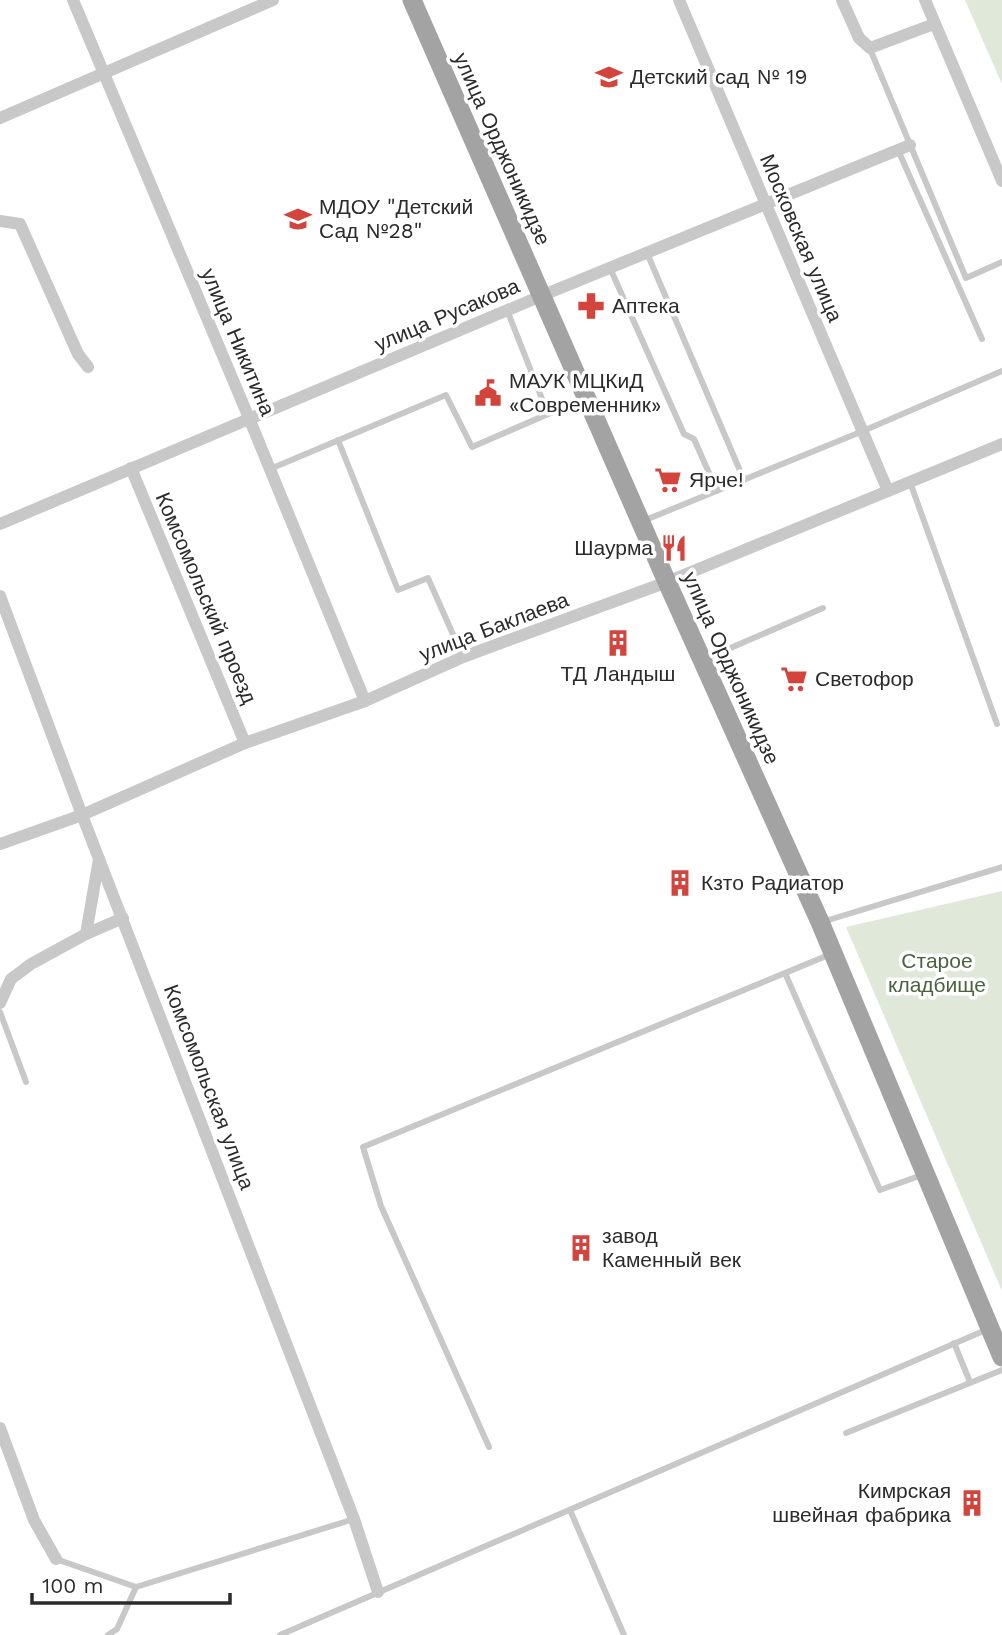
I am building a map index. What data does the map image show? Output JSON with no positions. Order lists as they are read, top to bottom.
{
  "streets": {
    "main road": ["улица Орджоникидзе"],
    "street": [
      "Московская улица",
      "улица Русакова",
      "улица Никитина",
      "Комсомольский проезд",
      "улица Баклаева",
      "Комсомольская улица"
    ]
  },
  "crossings": [
    ["улица Орджоникидзе", "улица Русакова"],
    ["улица Орджоникидзе", "улица Баклаева"],
    ["Московская улица", "улица Русакова"],
    ["Московская улица", "улица Баклаева"],
    ["улица Русакова", "улица Никитина"],
    ["улица Русакова", "Комсомольский проезд"],
    ["улица Никитина", "улица Баклаева"],
    ["Комсомольский проезд", "улица Баклаева"],
    ["улица Баклаева", "Комсомольская улица"]
  ],
  "parks": ["Старое кладбище"],
  "places": {
    "school or university": ["Детский сад № 19", "МДОУ \"Детский Сад №28\""],
    "pharmacy": ["Аптека"],
    "public building": ["МАУК МЦКиД «Современник»"],
    "supermarket": ["Ярче!", "Светофор"],
    "restaurant": ["Шаурма"],
    "building": [
      "ТД Ландыш",
      "Кзто Радиатор",
      "завод Каменный век",
      "Кимрская швейная фабрика"
    ]
  },
  "scale_bar": "100 m"
}
